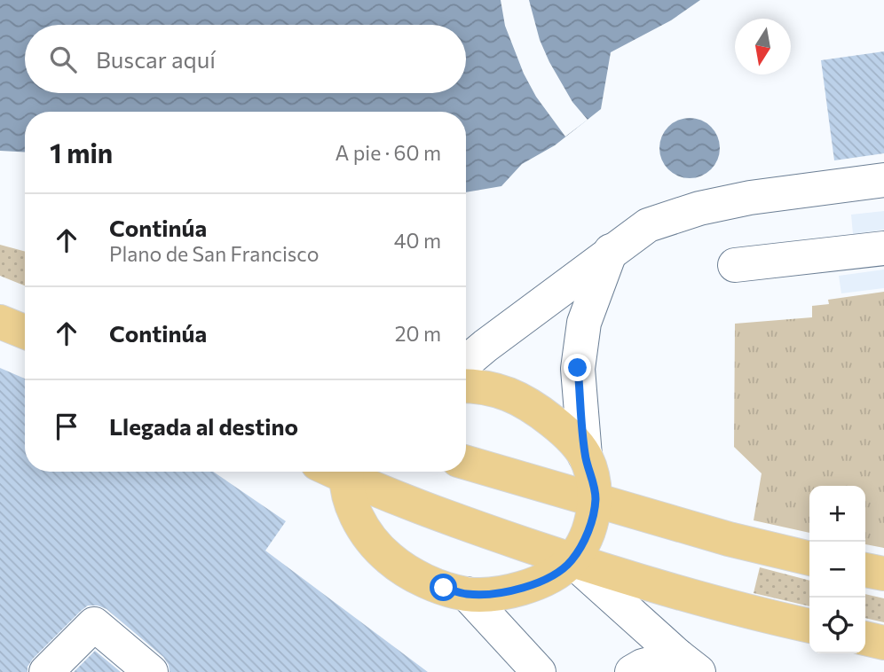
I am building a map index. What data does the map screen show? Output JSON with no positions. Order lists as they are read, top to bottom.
{
  "north": "bottom",
  "page": {
    "search": "Buscar aquí",
    "heading": ["1 min", "A pie · 60 m"],
    "list": [
      ["Continúa", "Plano de San Francisco", "40 m"],
      ["Continúa", "20 m"],
      "Llegada al destino"
    ],
    "map_buttons": ["+", "−"]
  }
}
